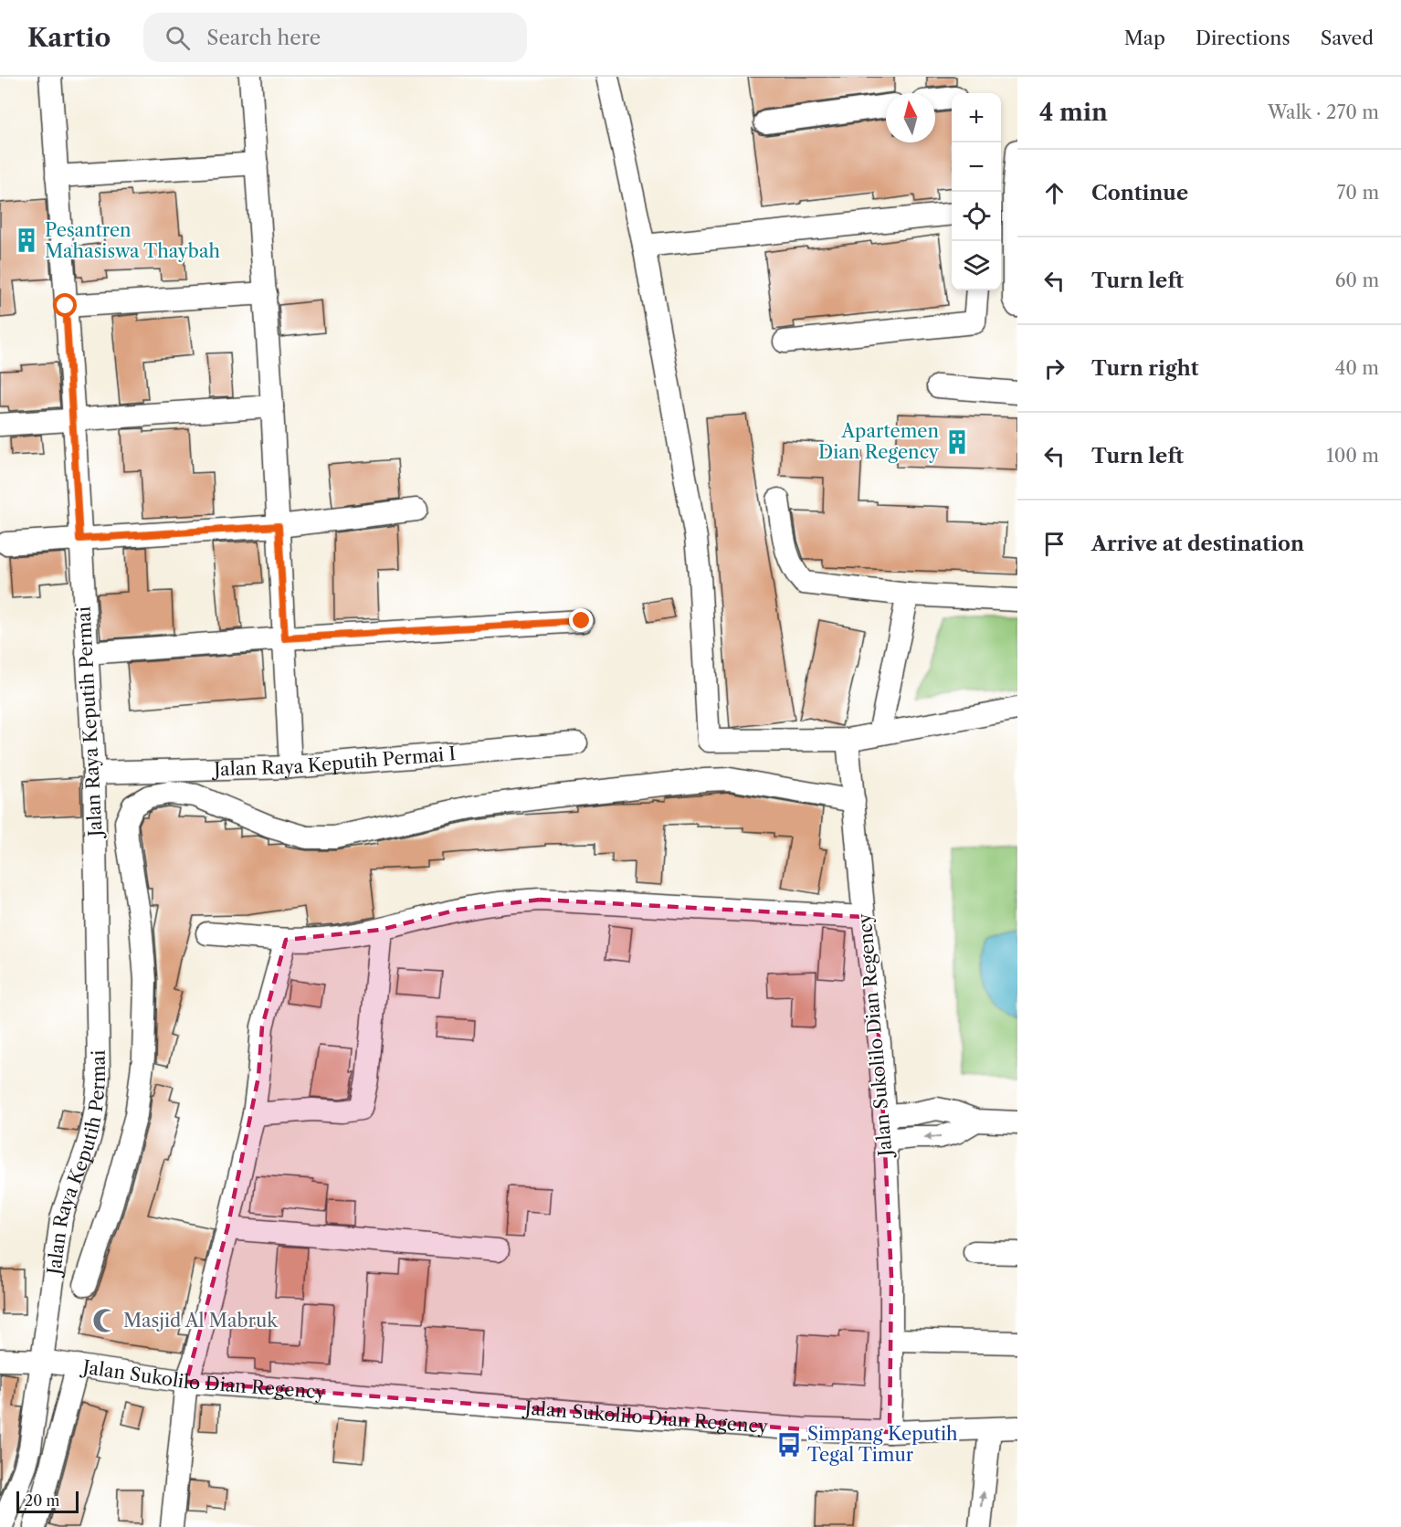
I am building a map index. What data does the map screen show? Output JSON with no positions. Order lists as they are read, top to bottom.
{
  "streets": {
    "street": ["Jalan Raya Keputih Permai", "Jalan Raya Keputih Permai I", "Jalan Sukolilo Dian Regency"]
  },
  "crossings": [
    ["Jalan Raya Keputih Permai", "Jalan Raya Keputih Permai I"],
    ["Jalan Raya Keputih Permai", "Jalan Sukolilo Dian Regency"]
  ],
  "places": {
    "building": ["Pesantren Mahasiswa Thaybah", "Apartemen Dian Regency"],
    "mosque": ["Masjid Al Mabruk"],
    "bus stop": ["Simpang Keputih Tegal Timur"]
  },
  "scale_bar": "20 m",
  "north": "top",
  "page": {
    "header": "Kartio",
    "search": "Search here",
    "nav": ["Map", "Directions", "Saved"],
    "heading": ["4 min", "Walk · 270 m"],
    "map_buttons": ["+", "−"],
    "list": [
      ["Continue", "70 m"],
      ["Turn left", "60 m"],
      ["Turn right", "40 m"],
      ["Turn left", "100 m"],
      "Arrive at destination"
    ],
    "scale": "20 m"
  }
}
